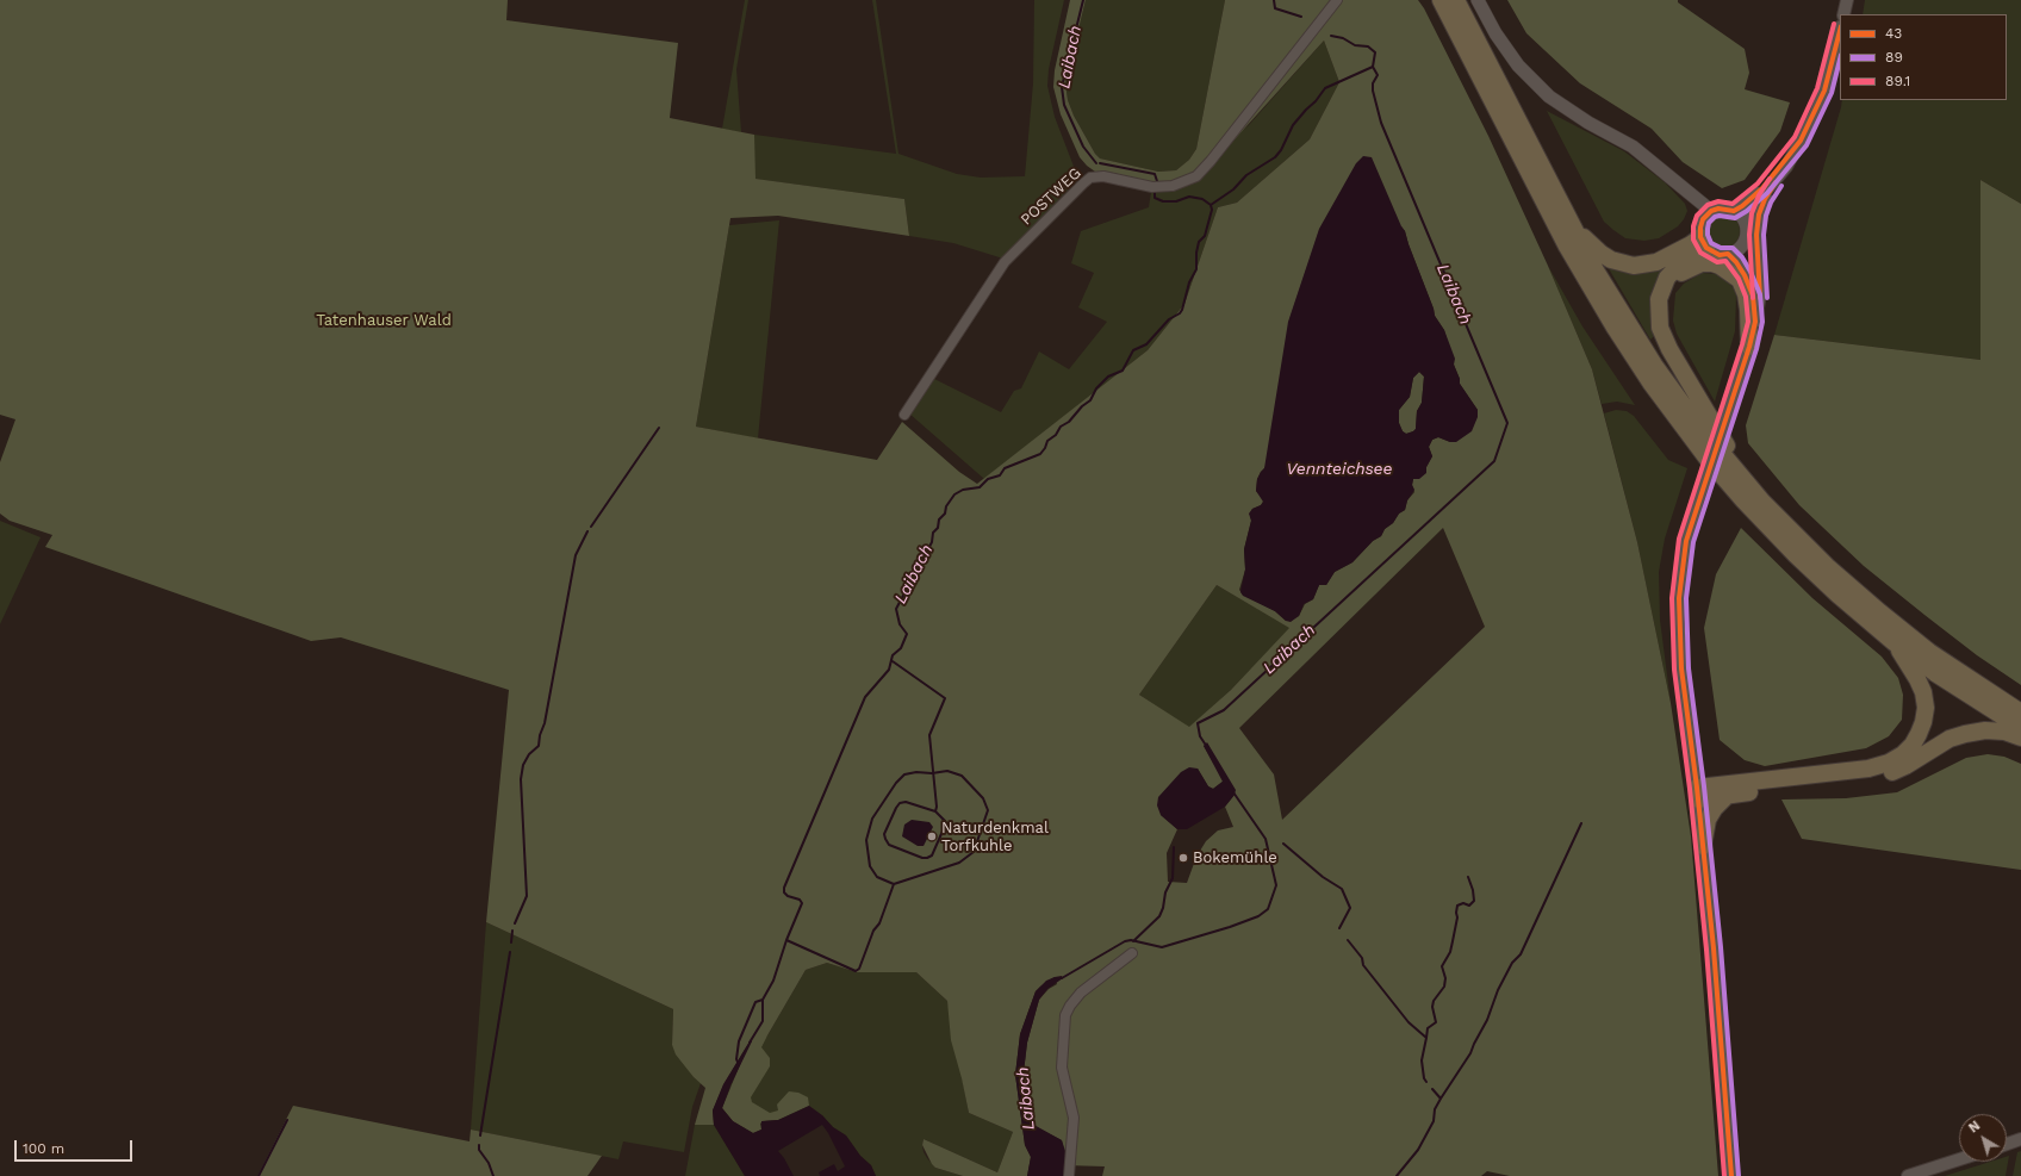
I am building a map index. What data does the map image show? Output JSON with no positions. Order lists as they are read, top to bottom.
{
  "streets": {
    "street": ["POSTWEG"]
  },
  "water": ["Laibach", "Vennteichsee"],
  "parks": ["Tatenhauser Wald"],
  "places": ["Naturdenkmal Torfkuhle", "Bokemühle"],
  "lines": ["transit line 89.1", "transit line 43", "transit line 89"],
  "legend": ["43", "89", "89.1"],
  "scale_bar": "100 m",
  "north": "top left"
}
